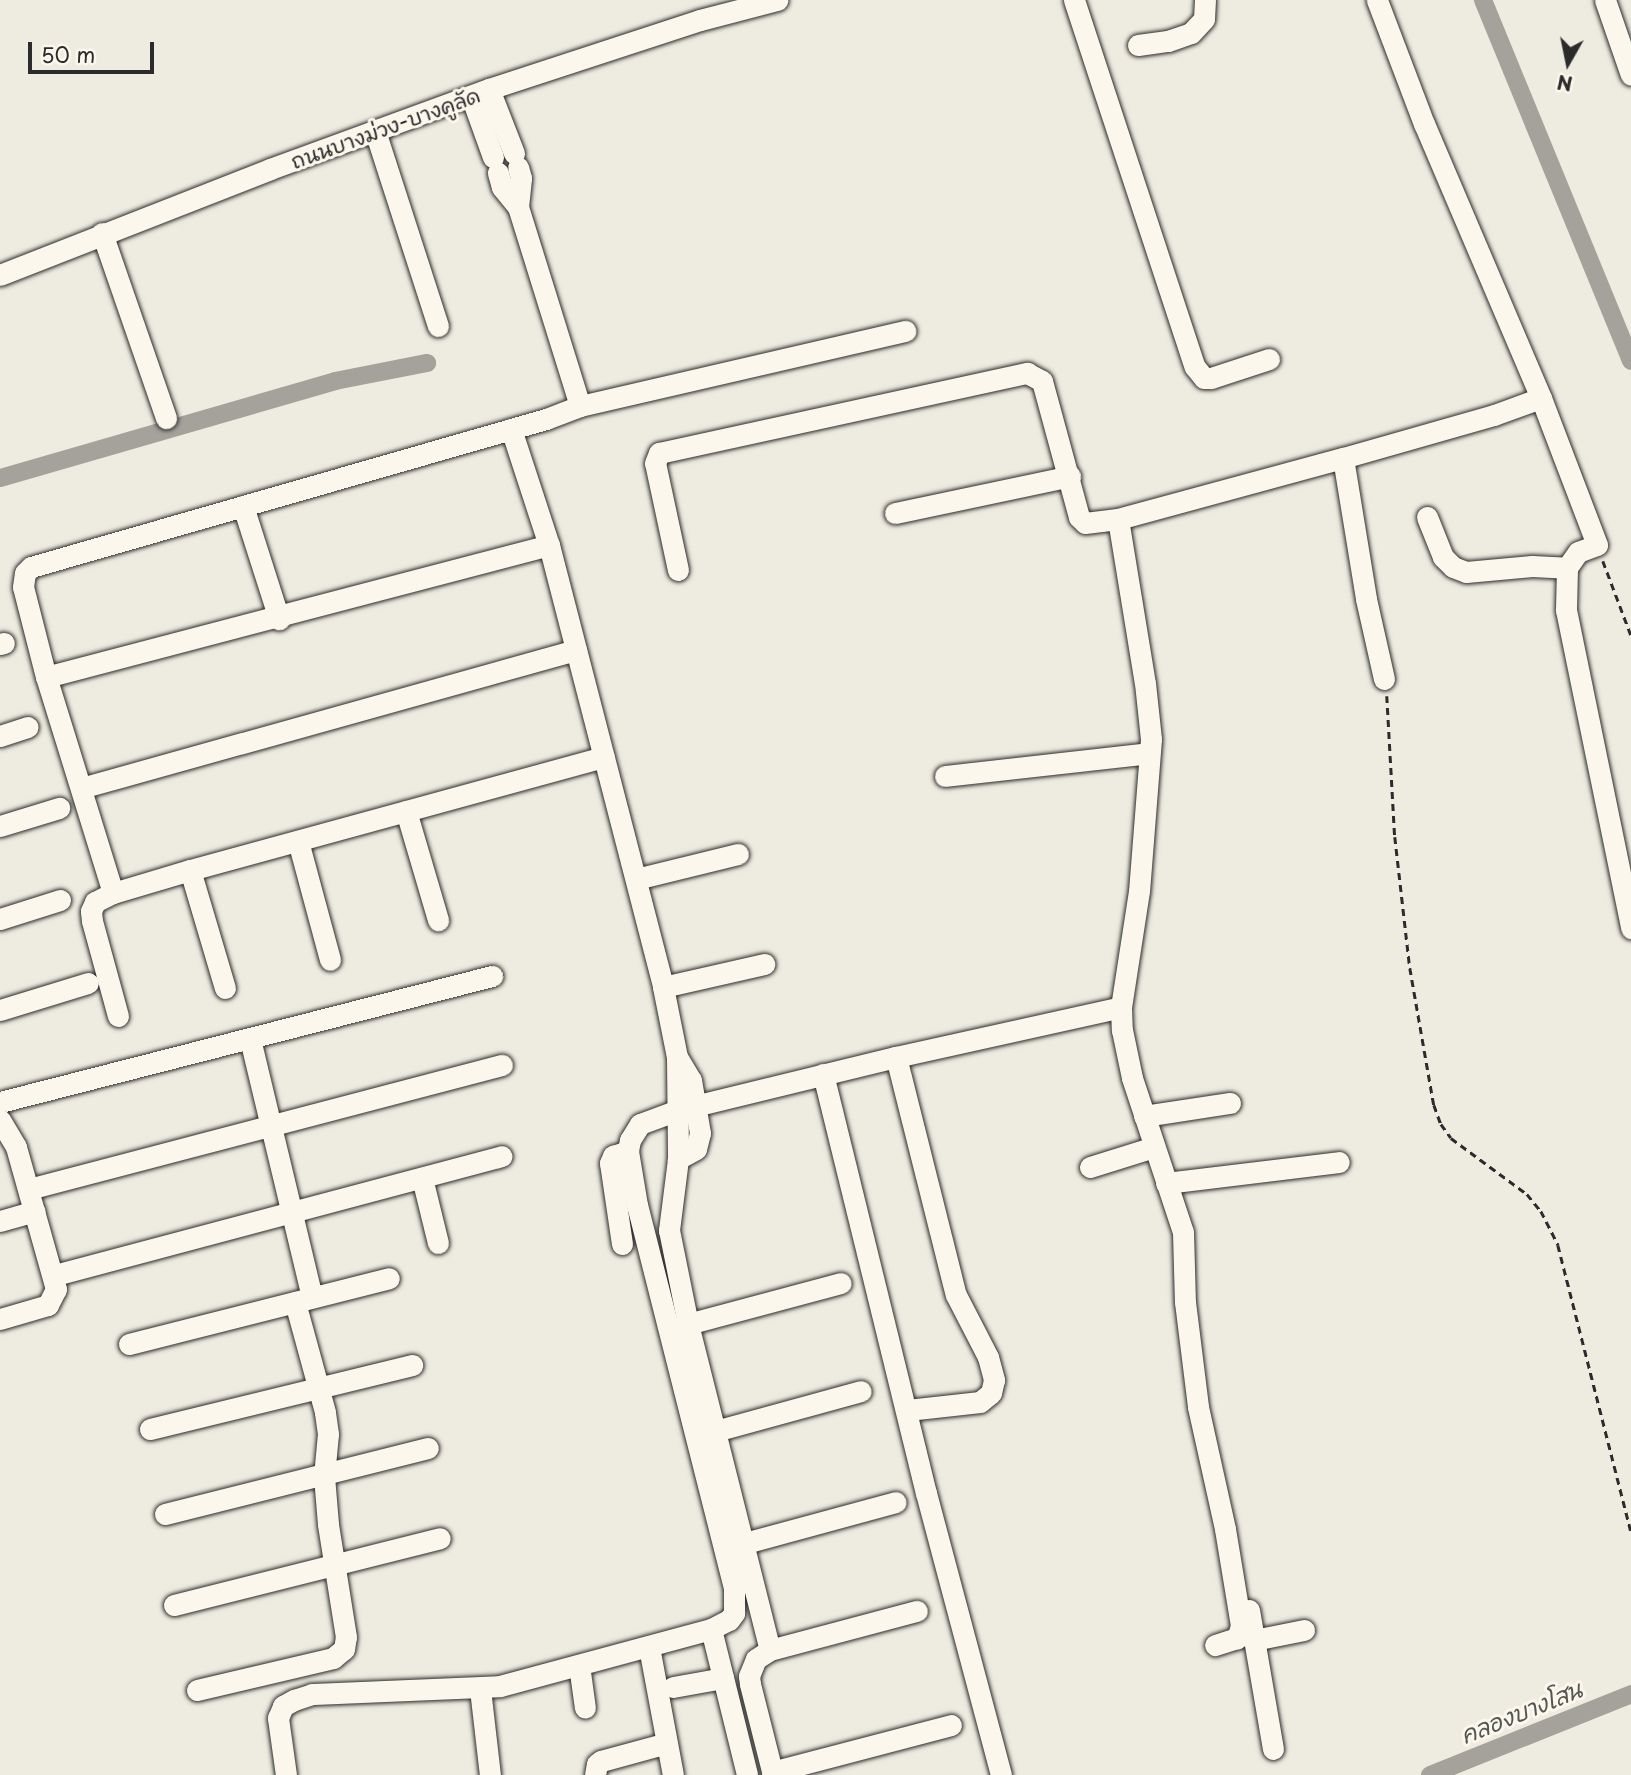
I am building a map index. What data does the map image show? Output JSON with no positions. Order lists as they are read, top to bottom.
{
  "streets": {
    "street": ["ถนนบางม่วง-บางคูลัด"]
  },
  "water": ["คลองบางโสน"],
  "scale_bar": "50 m",
  "north": "bottom"
}
